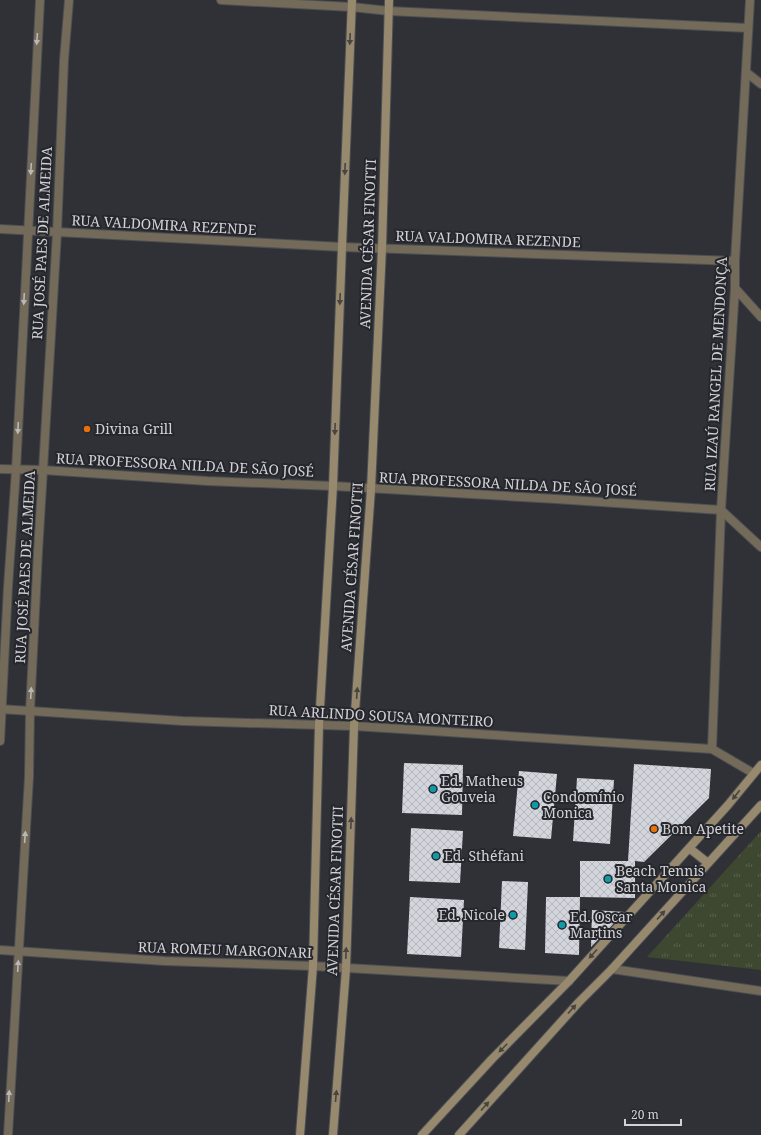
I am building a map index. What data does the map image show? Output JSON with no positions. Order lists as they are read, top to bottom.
{
  "streets": {
    "main road": ["AVENIDA CÉSAR FINOTTI"],
    "street": [
      "RUA VALDOMIRA REZENDE",
      "RUA JOSÉ PAES DE ALMEIDA",
      "RUA IZAÚ RANGEL DE MENDONÇA",
      "RUA PROFESSORA NILDA DE SÃO JOSÉ",
      "RUA ARLINDO SOUSA MONTEIRO",
      "RUA ROMEU MARGONARI"
    ]
  },
  "crossings": [
    ["RUA VALDOMIRA REZENDE", "RUA JOSÉ PAES DE ALMEIDA"],
    ["RUA VALDOMIRA REZENDE", "AVENIDA CÉSAR FINOTTI"],
    ["RUA VALDOMIRA REZENDE", "RUA IZAÚ RANGEL DE MENDONÇA"],
    ["RUA JOSÉ PAES DE ALMEIDA", "RUA PROFESSORA NILDA DE SÃO JOSÉ"],
    ["RUA JOSÉ PAES DE ALMEIDA", "RUA ARLINDO SOUSA MONTEIRO"],
    ["RUA JOSÉ PAES DE ALMEIDA", "RUA ROMEU MARGONARI"],
    ["AVENIDA CÉSAR FINOTTI", "RUA PROFESSORA NILDA DE SÃO JOSÉ"],
    ["AVENIDA CÉSAR FINOTTI", "RUA ARLINDO SOUSA MONTEIRO"],
    ["AVENIDA CÉSAR FINOTTI", "RUA ROMEU MARGONARI"],
    ["RUA IZAÚ RANGEL DE MENDONÇA", "RUA PROFESSORA NILDA DE SÃO JOSÉ"],
    ["RUA IZAÚ RANGEL DE MENDONÇA", "RUA ARLINDO SOUSA MONTEIRO"]
  ],
  "places": [
    "Divina Grill",
    "Ed. Matheus Gouveia",
    "Condomínio Monica",
    "Bom Apetite",
    "Ed. Sthéfani",
    "Beach Tennis Santa Monica",
    "Ed. Nicole",
    "Ed. Oscar Martins"
  ],
  "scale_bar": "20 m"
}
